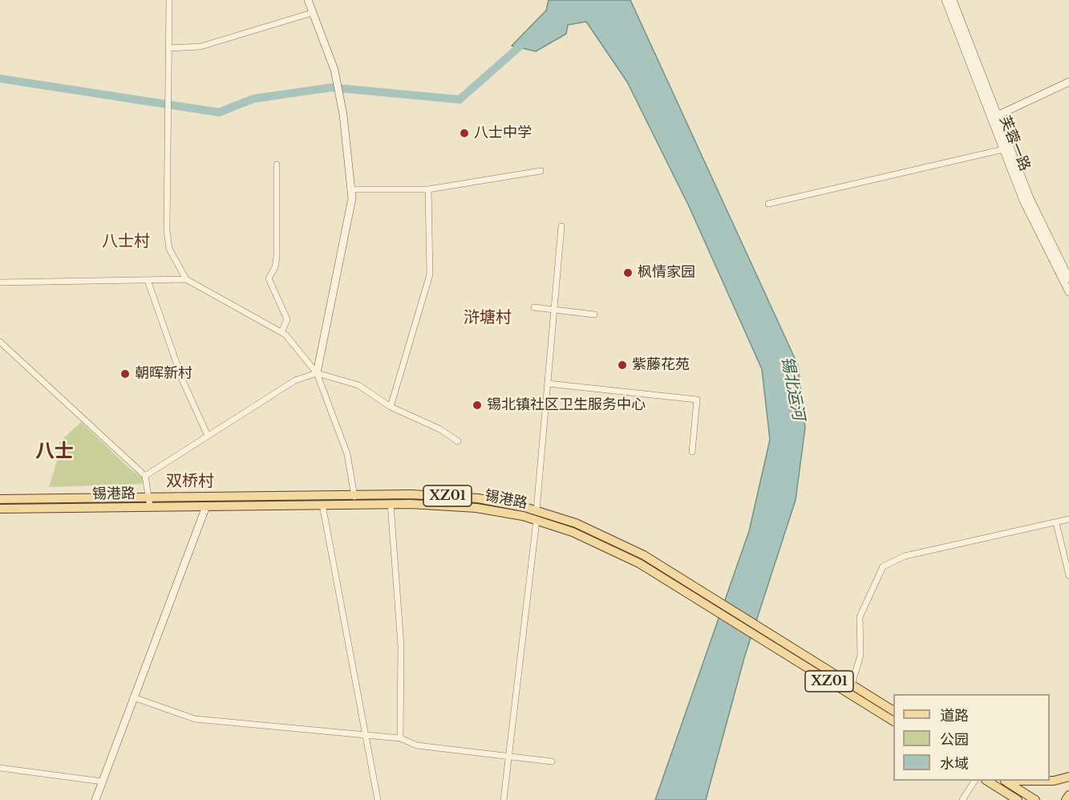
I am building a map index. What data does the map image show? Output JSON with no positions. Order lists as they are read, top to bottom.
{
  "streets": {
    "main road": ["锡港路", "XZ01"],
    "street": ["芙蓉一路"]
  },
  "districts": [
    "八士村",
    "浒塘村",
    "八士",
    "双桥村"
  ],
  "water": ["锡北运河"],
  "places": [
    "八士中学",
    "枫情家园",
    "紫藤花苑",
    "朝晖新村",
    "锡北镇社区卫生服务中心"
  ],
  "legend": ["道路", "公园", "水域"]
}
